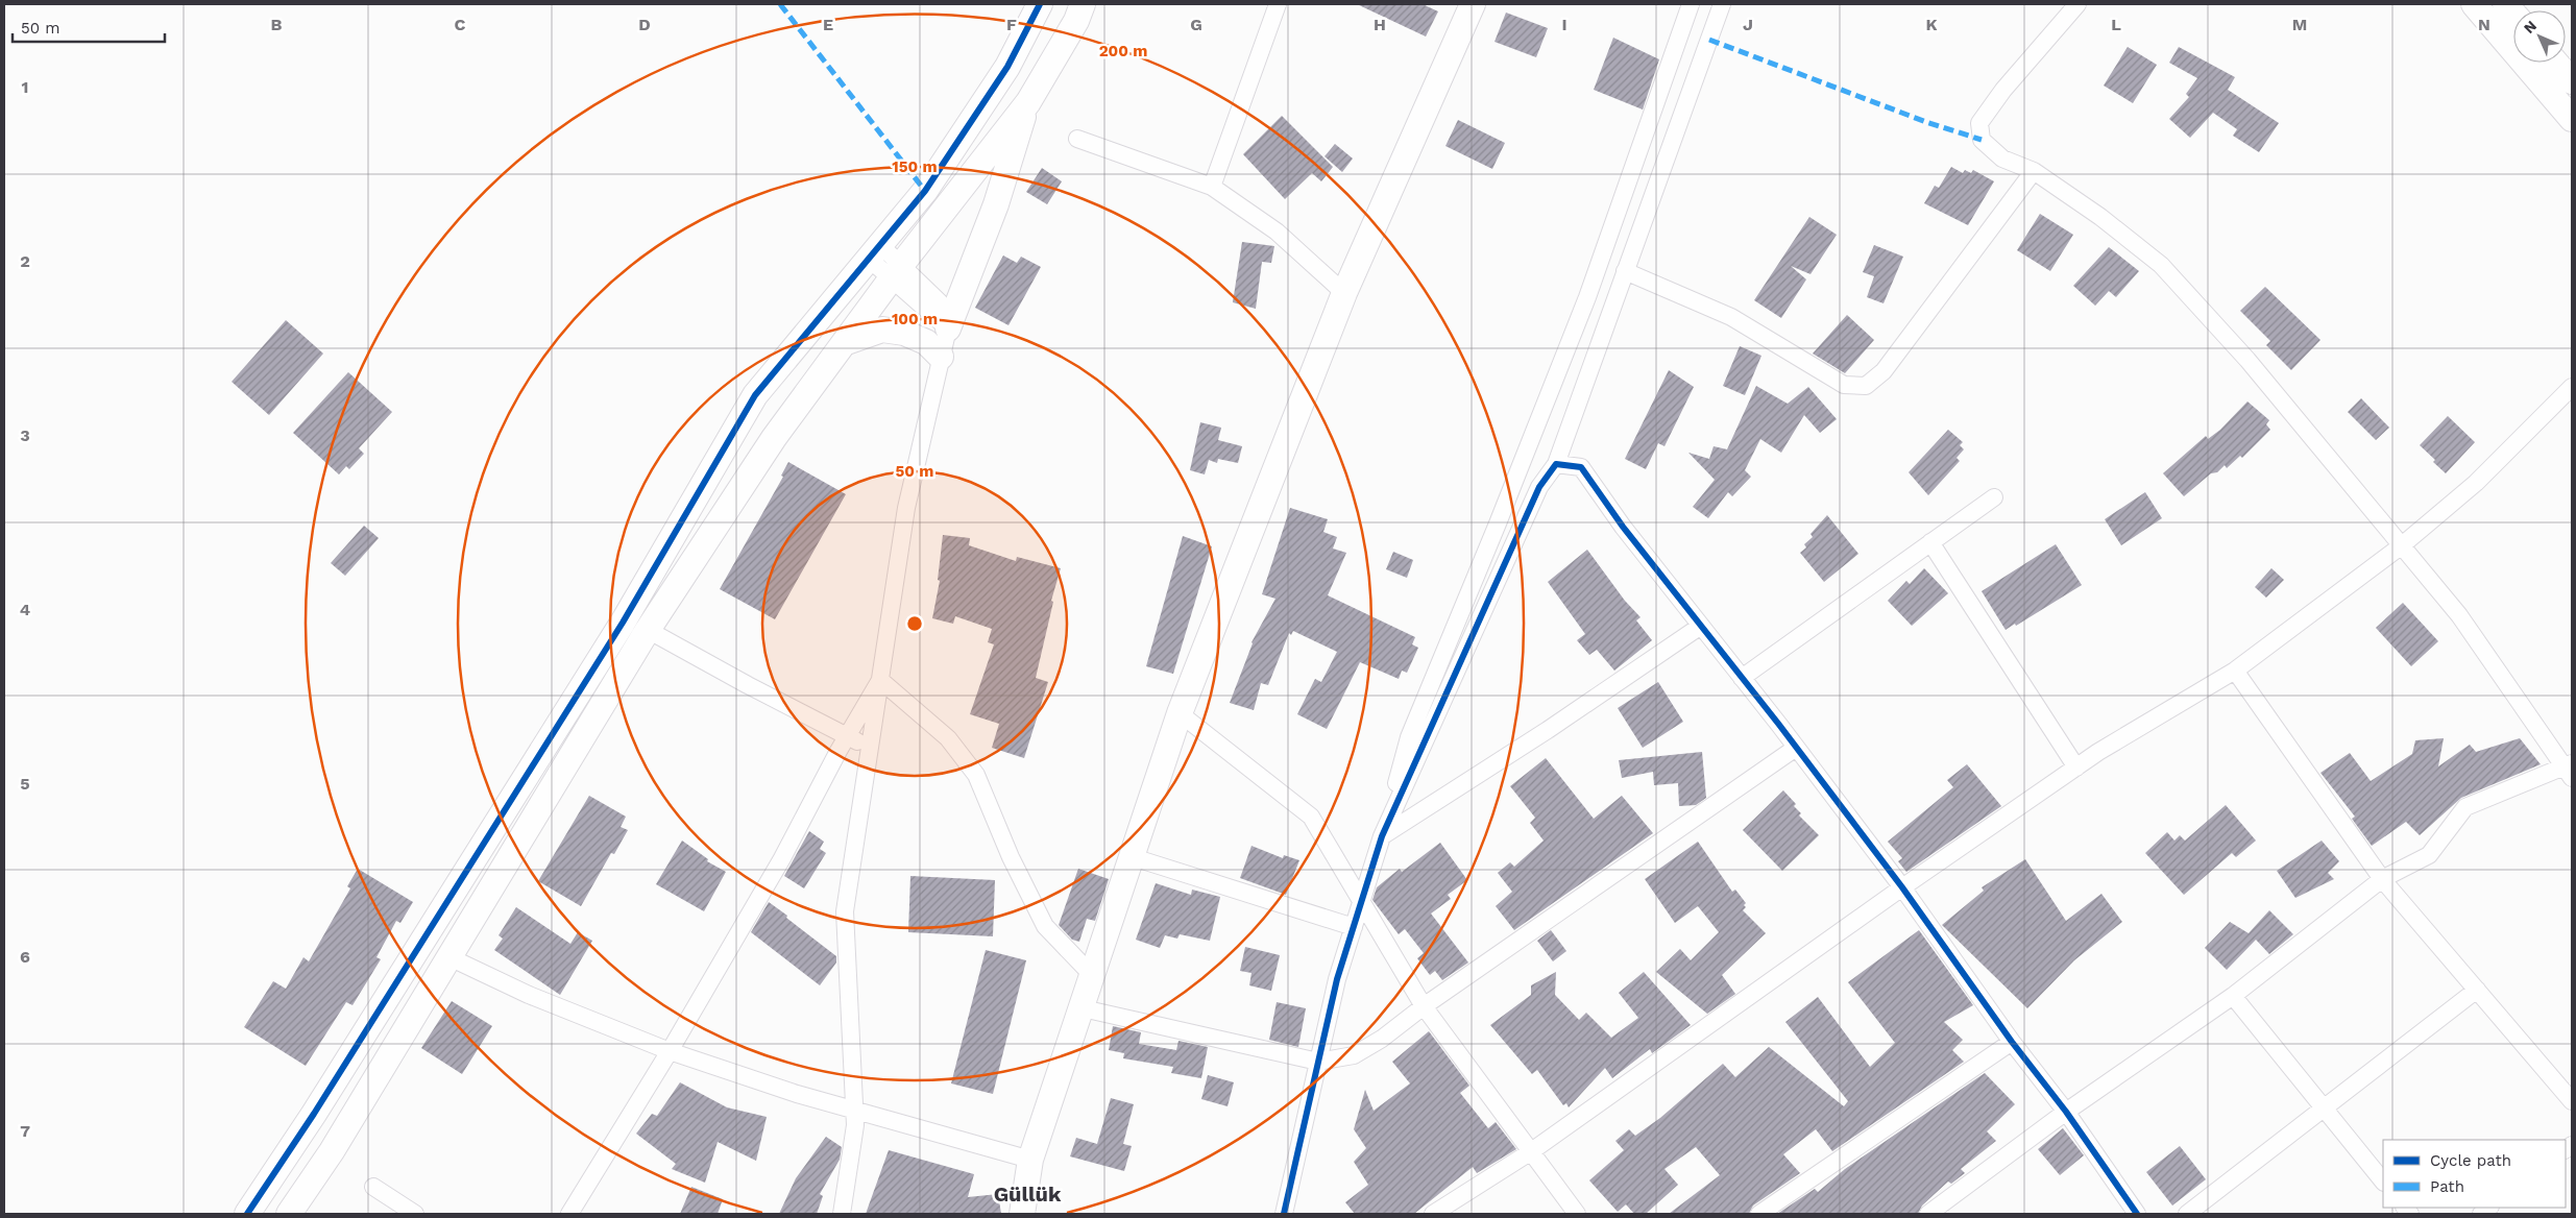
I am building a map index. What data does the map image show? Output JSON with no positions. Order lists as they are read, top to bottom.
{
  "districts": ["Güllük"],
  "legend": ["Cycle path", "Path"],
  "scale_bar": "50 m",
  "north": "top left",
  "grid": {
    "columns": [
      "B",
      "C",
      "D",
      "E",
      "F",
      "G",
      "H",
      "I",
      "J",
      "K",
      "L",
      "M",
      "N"
    ],
    "rows": [
      "1",
      "2",
      "3",
      "4",
      "5",
      "6",
      "7"
    ]
  },
  "rings": [
    "200 m",
    "150 m",
    "100 m",
    "50 m"
  ]
}
